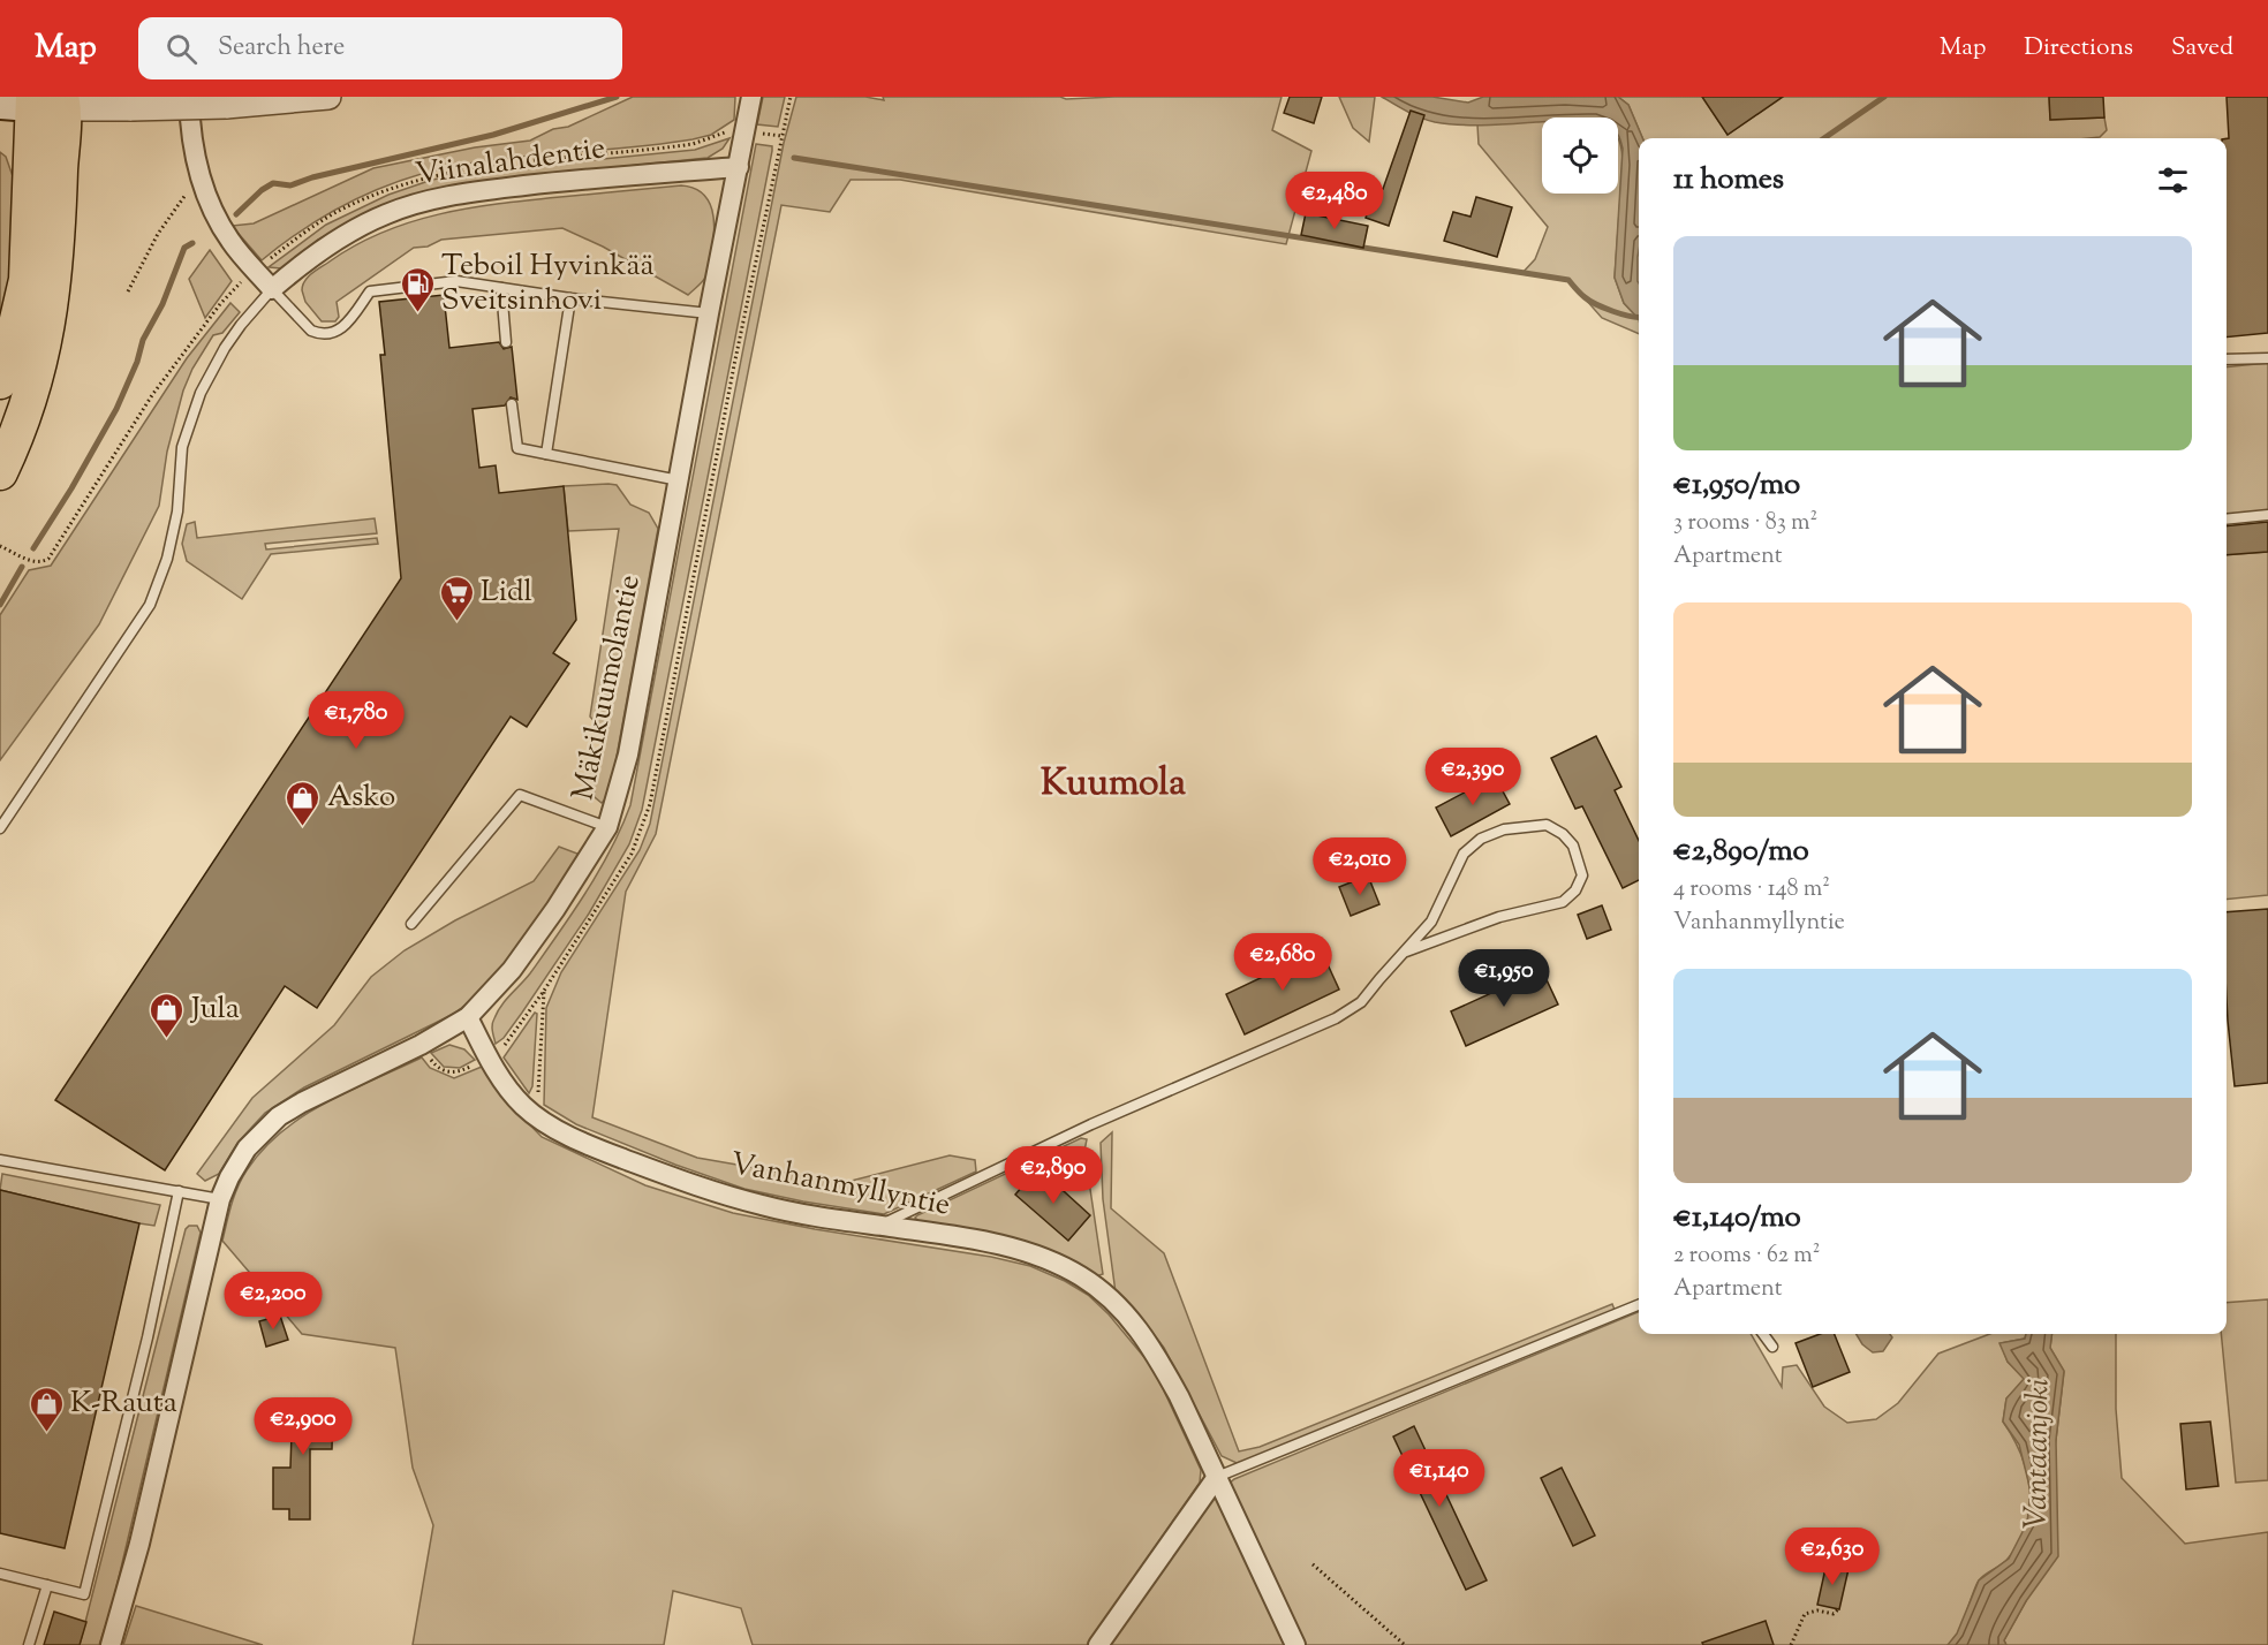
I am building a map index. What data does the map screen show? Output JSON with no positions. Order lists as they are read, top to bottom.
{
  "streets": {
    "street": ["Viinalahdentie", "Mäkikuumolantie", "Vanhanmyllyntie"]
  },
  "crossings": [
    ["Viinalahdentie", "Mäkikuumolantie"],
    ["Mäkikuumolantie", "Vanhanmyllyntie"]
  ],
  "districts": ["Kuumola"],
  "water": ["Vantaanjoki"],
  "places": {
    "fuel station": ["Teboil Hyvinkää Sveitsinhovi"],
    "supermarket": ["Lidl"],
    "shop": ["Asko", "Jula", "K-Rauta"]
  },
  "page": {
    "header": "Map",
    "search": "Search here",
    "nav": ["Map", "Directions", "Saved"],
    "heading": "11 homes",
    "price": [
      "€2,480",
      "€1,780",
      "€2,390",
      "€2,010",
      "€2,680",
      "€1,950",
      "€2,890",
      "€2,200",
      "€2,900",
      "€1,140",
      "€2,630"
    ],
    "list": [
      {
        "name": "€1,950/mo",
        "note": "3 rooms · 83 m² · Apartment"
      },
      {
        "name": "€2,890/mo",
        "note": "4 rooms · 148 m² · Vanhanmyllyntie"
      },
      {
        "name": "€1,140/mo",
        "note": "2 rooms · 62 m² · Apartment"
      }
    ]
  }
}
